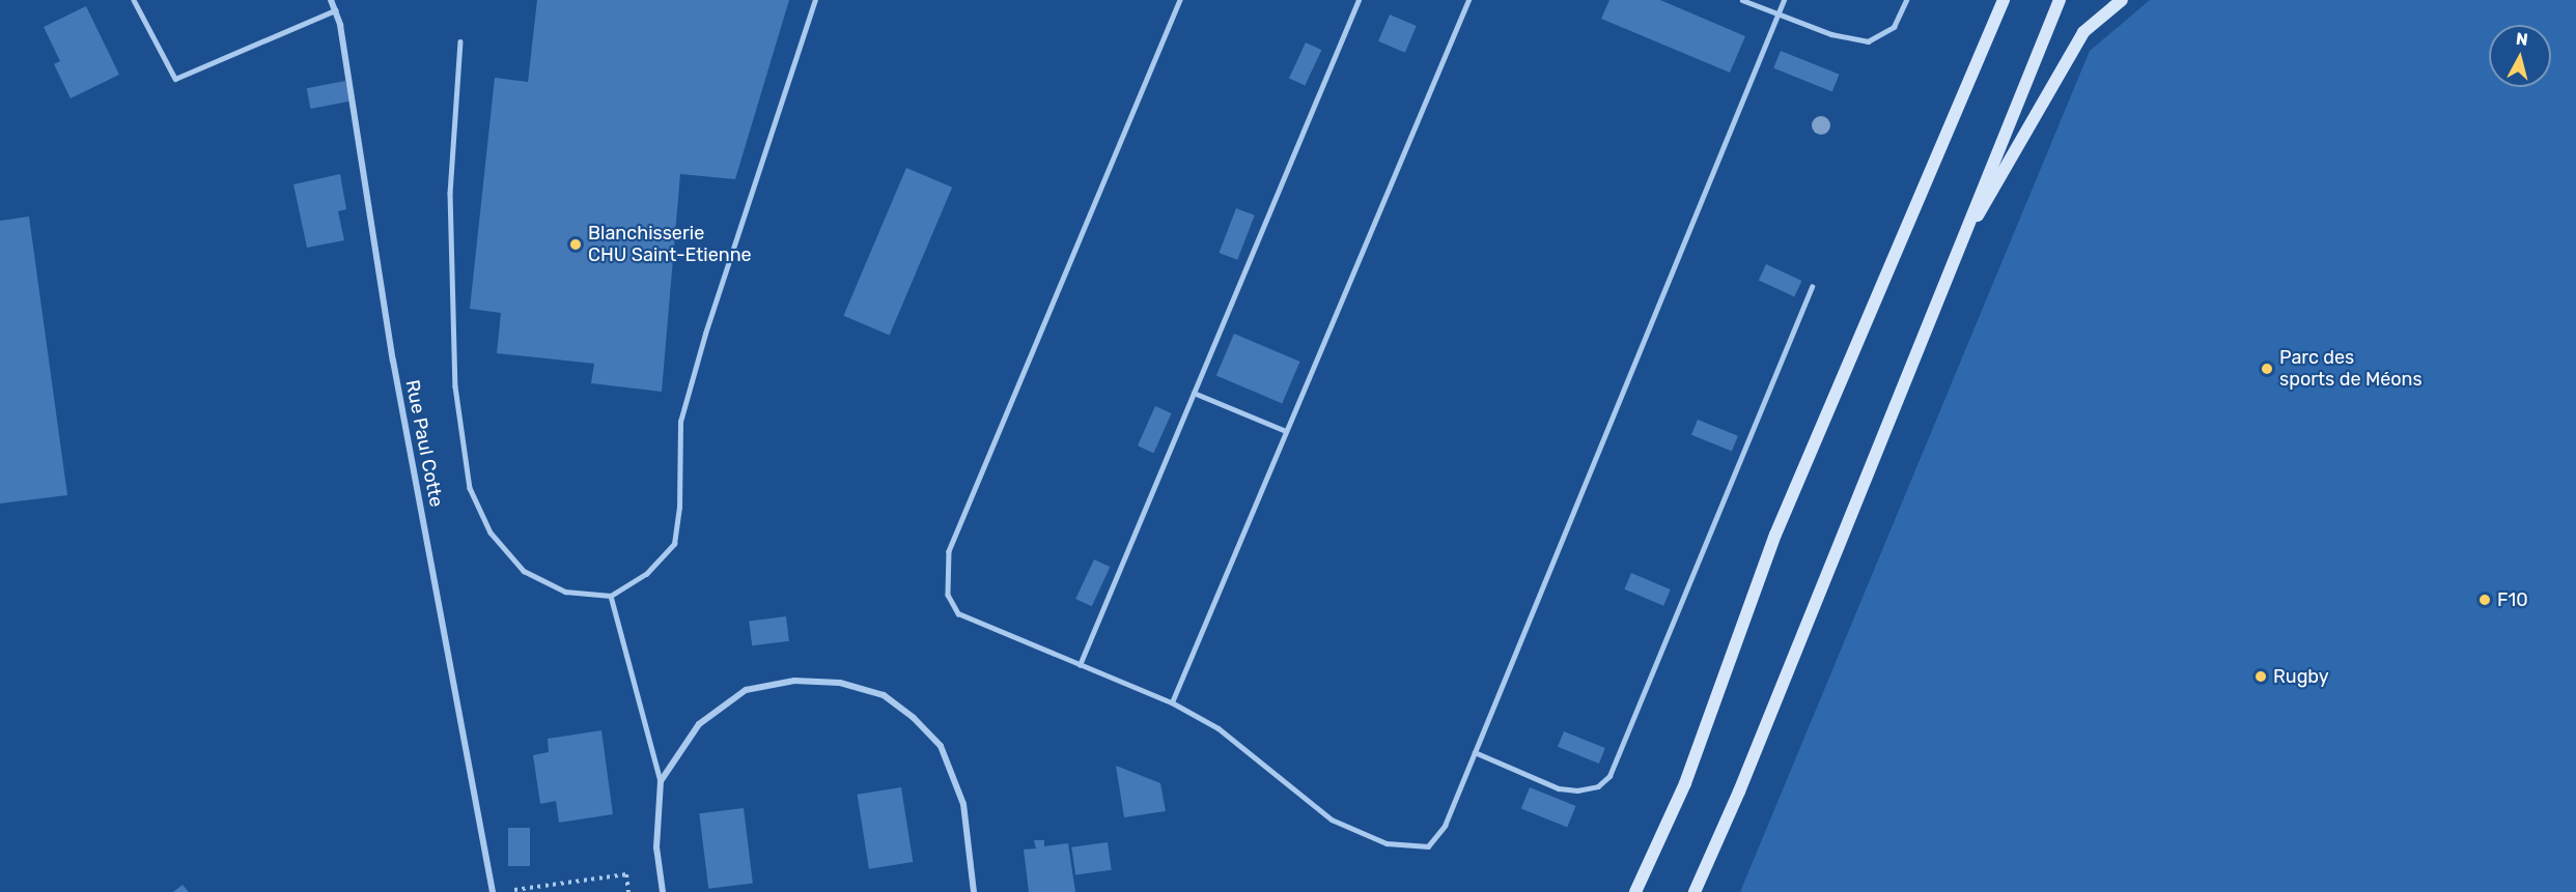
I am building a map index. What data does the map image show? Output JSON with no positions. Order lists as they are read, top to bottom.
{
  "streets": {
    "street": ["Rue Paul Cotte"]
  },
  "places": [
    "Blanchisserie CHU Saint-Etienne",
    "Parc des sports de Méons",
    "F10",
    "Rugby"
  ],
  "north": "top"
}
